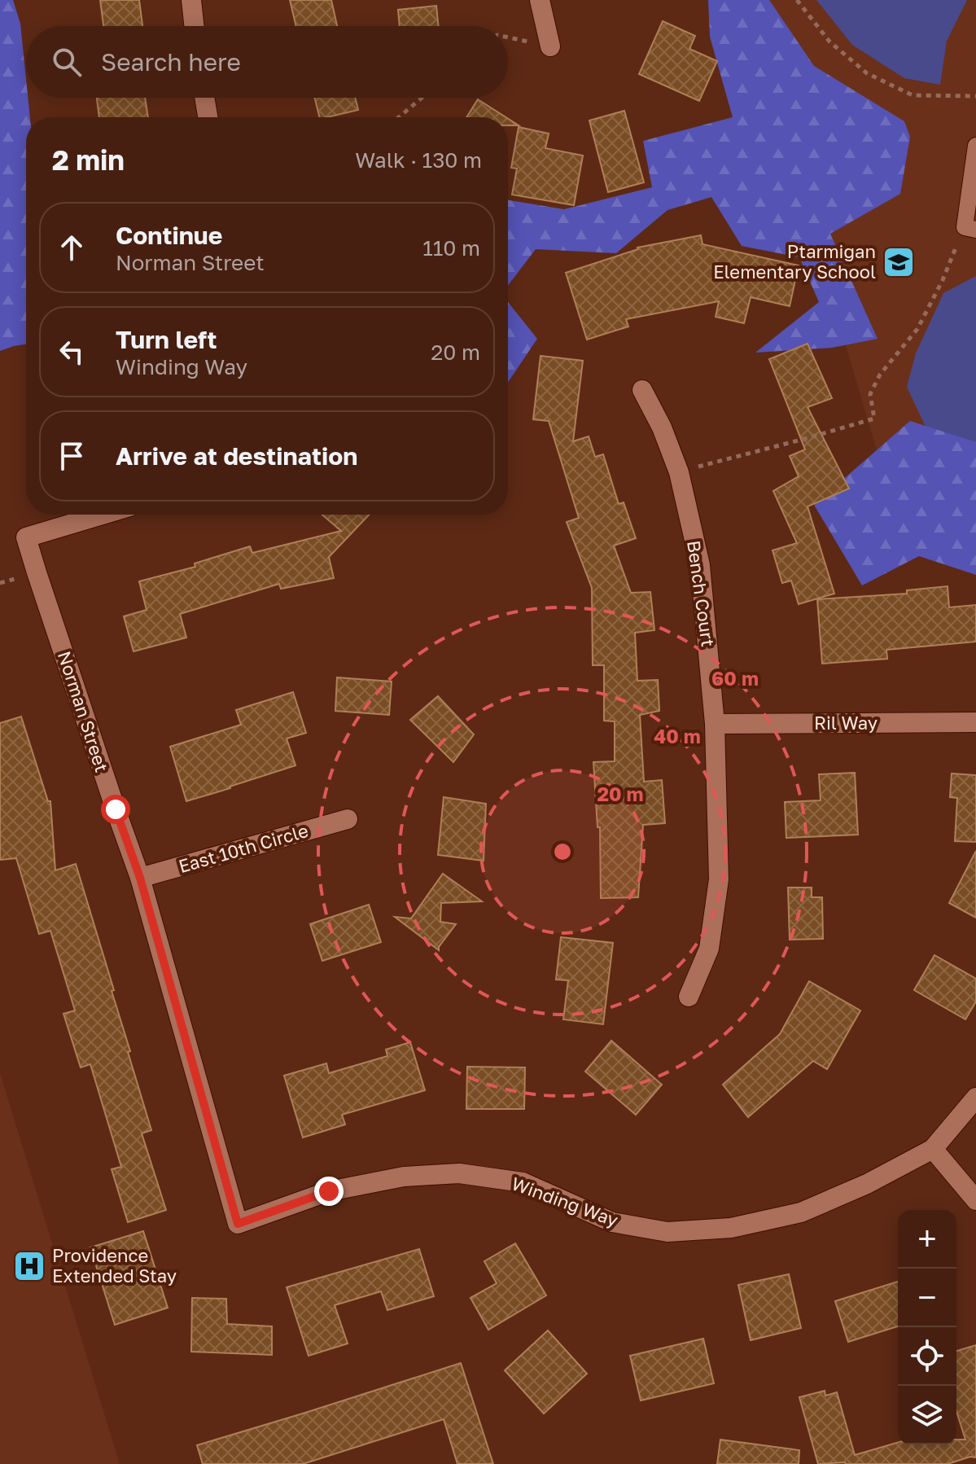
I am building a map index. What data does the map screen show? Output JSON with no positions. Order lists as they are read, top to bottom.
{
  "streets": {
    "street": [
      "Bench Court",
      "Norman Street",
      "Ril Way",
      "East 10th Circle",
      "Winding Way"
    ]
  },
  "crossings": [
    ["Bench Court", "Ril Way"],
    ["Norman Street", "East 10th Circle"],
    ["Norman Street", "Winding Way"]
  ],
  "places": {
    "school or university": ["Ptarmigan Elementary School"],
    "hospital": ["Providence Extended Stay"]
  },
  "page": {
    "search": "Search here",
    "heading": ["2 min", "Walk · 130 m"],
    "list": [
      ["Continue", "Norman Street", "110 m"],
      ["Turn left", "Winding Way", "20 m"],
      "Arrive at destination"
    ],
    "map_buttons": ["+", "−"]
  },
  "rings": ["60 m", "40 m", "20 m"]
}
